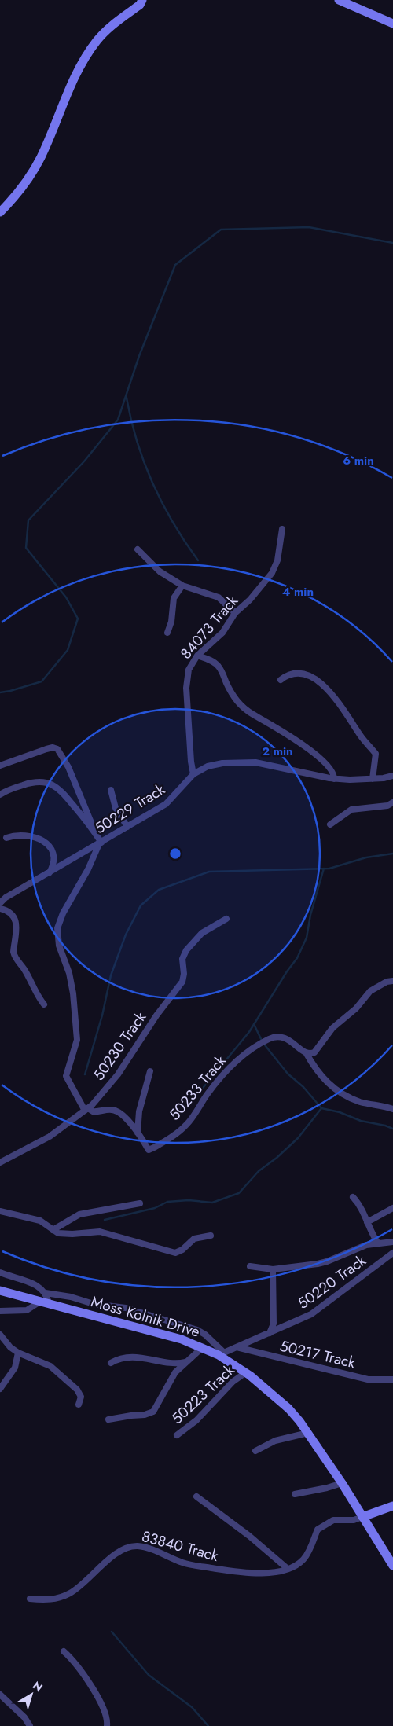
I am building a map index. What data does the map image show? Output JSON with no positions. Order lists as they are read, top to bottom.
{
  "streets": {
    "main road": ["Moss Kolnik Drive"],
    "street": [
      "84073 Track",
      "50229 Track",
      "50230 Track",
      "50233 Track",
      "50220 Track",
      "50217 Track",
      "50223 Track",
      "83840 Track"
    ]
  },
  "crossings": [
    ["84073 Track", "50229 Track"],
    ["50220 Track", "Moss Kolnik Drive"],
    ["50220 Track", "50217 Track"],
    ["Moss Kolnik Drive", "50223 Track"],
    ["Moss Kolnik Drive", "83840 Track"]
  ],
  "north": "top right",
  "rings": ["6 min", "4 min", "2 min"]
}
